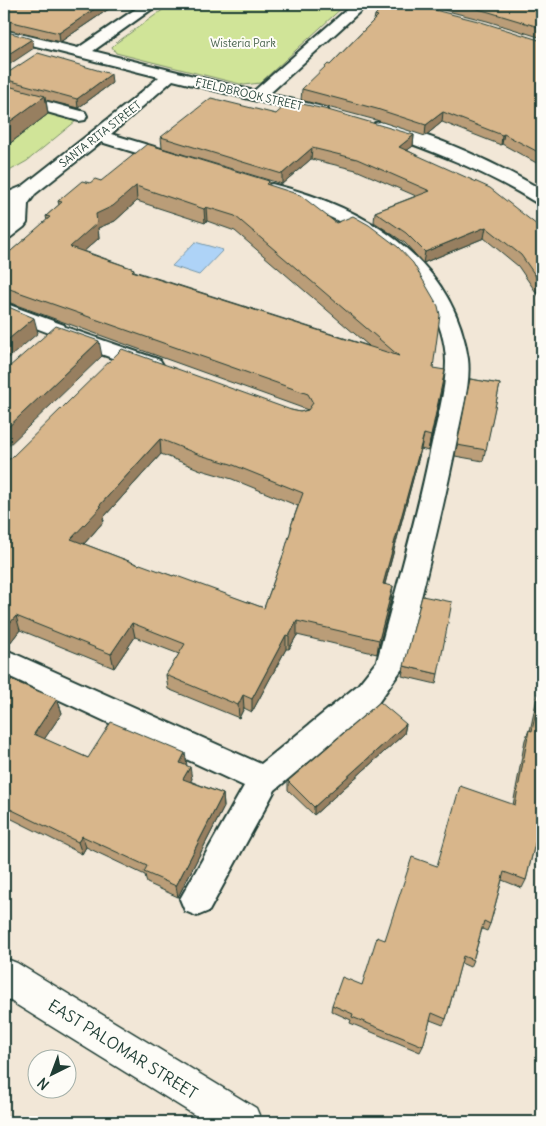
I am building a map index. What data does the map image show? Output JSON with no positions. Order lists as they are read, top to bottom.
{
  "streets": {
    "main road": ["EAST PALOMAR STREET"],
    "street": ["FIELDBROOK STREET", "SANTA RITA STREET"]
  },
  "crossings": [
    ["FIELDBROOK STREET", "SANTA RITA STREET"]
  ],
  "parks": ["Wisteria Park"],
  "north": "bottom left"
}
